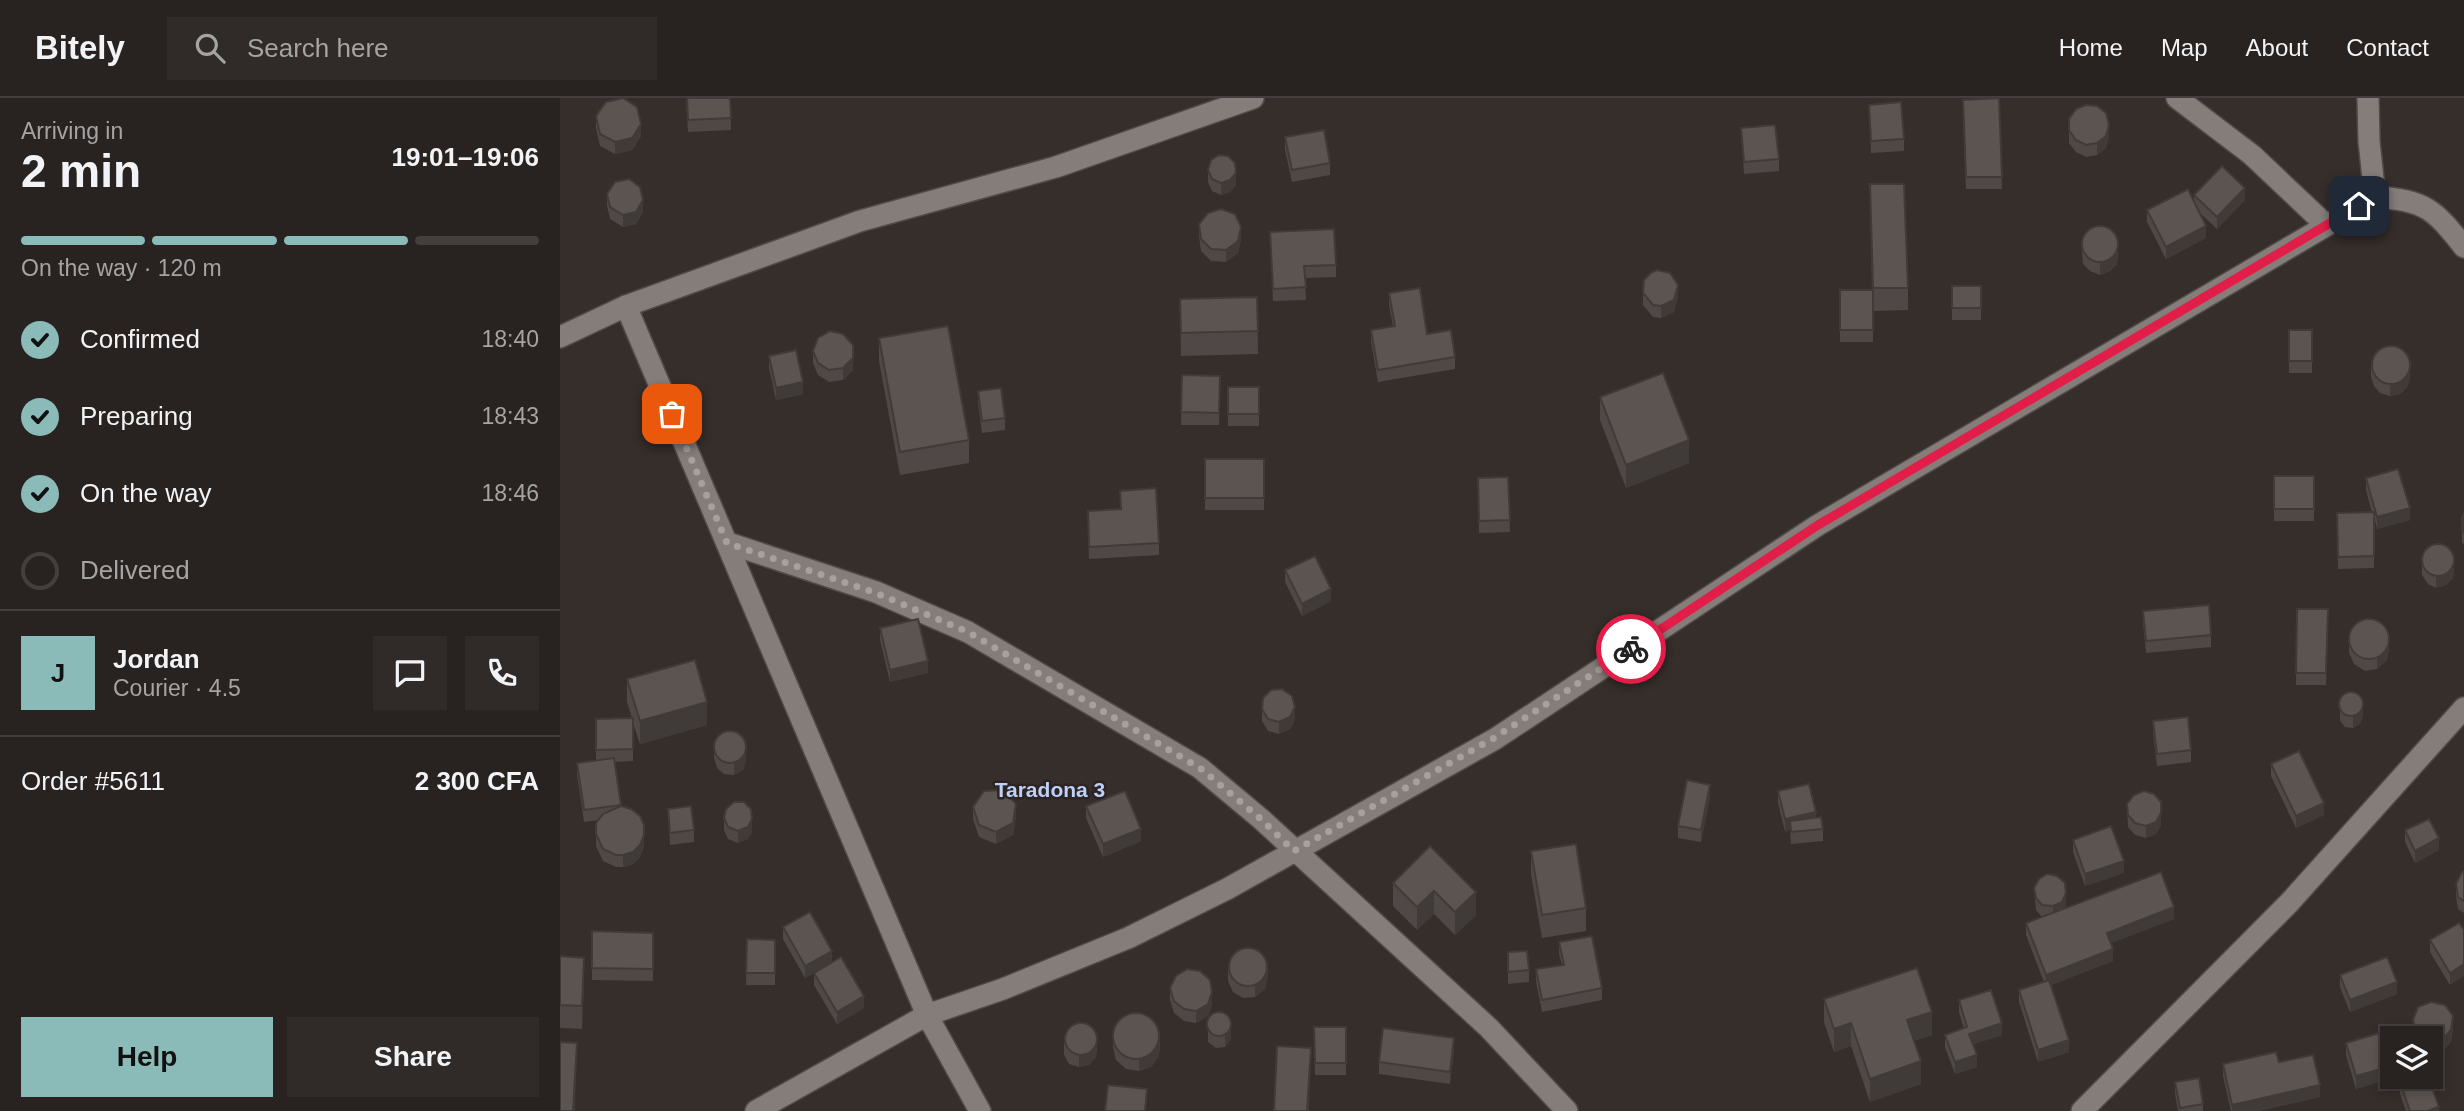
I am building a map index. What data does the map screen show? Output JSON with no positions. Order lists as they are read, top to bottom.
{
  "districts": ["Taradona 3"],
  "page": {
    "header": "Bitely",
    "search": "Search here",
    "nav": [
      "Home",
      "Map",
      "About",
      "Contact"
    ],
    "heading": ["2 min", "Arriving in", "19:01–19:06"],
    "panel": [
      "Jordan",
      "Courier · 4.5",
      "Order #5611",
      "2 300 CFA"
    ],
    "bar": "On the way · 120 m",
    "list": [
      ["Confirmed", "18:40"],
      ["Preparing", "18:43"],
      ["On the way", "18:46"],
      "Delivered"
    ],
    "round": "J",
    "buttons": ["Help", "Share"]
  }
}
